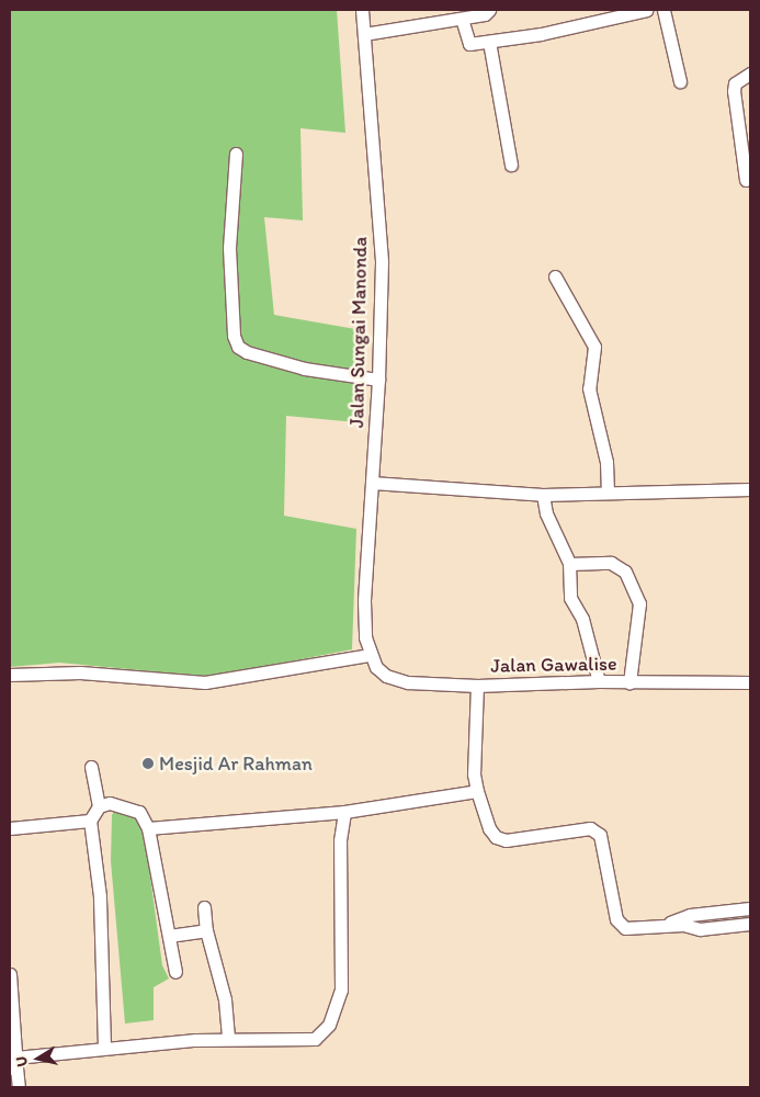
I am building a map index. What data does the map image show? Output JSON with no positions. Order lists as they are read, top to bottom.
{
  "streets": {
    "street": ["Jalan Sungai Manonda", "Jalan Gawalise"]
  },
  "crossings": [
    ["Jalan Sungai Manonda", "Jalan Gawalise"]
  ],
  "places": ["Mesjid Ar Rahman"],
  "north": "left"
}
